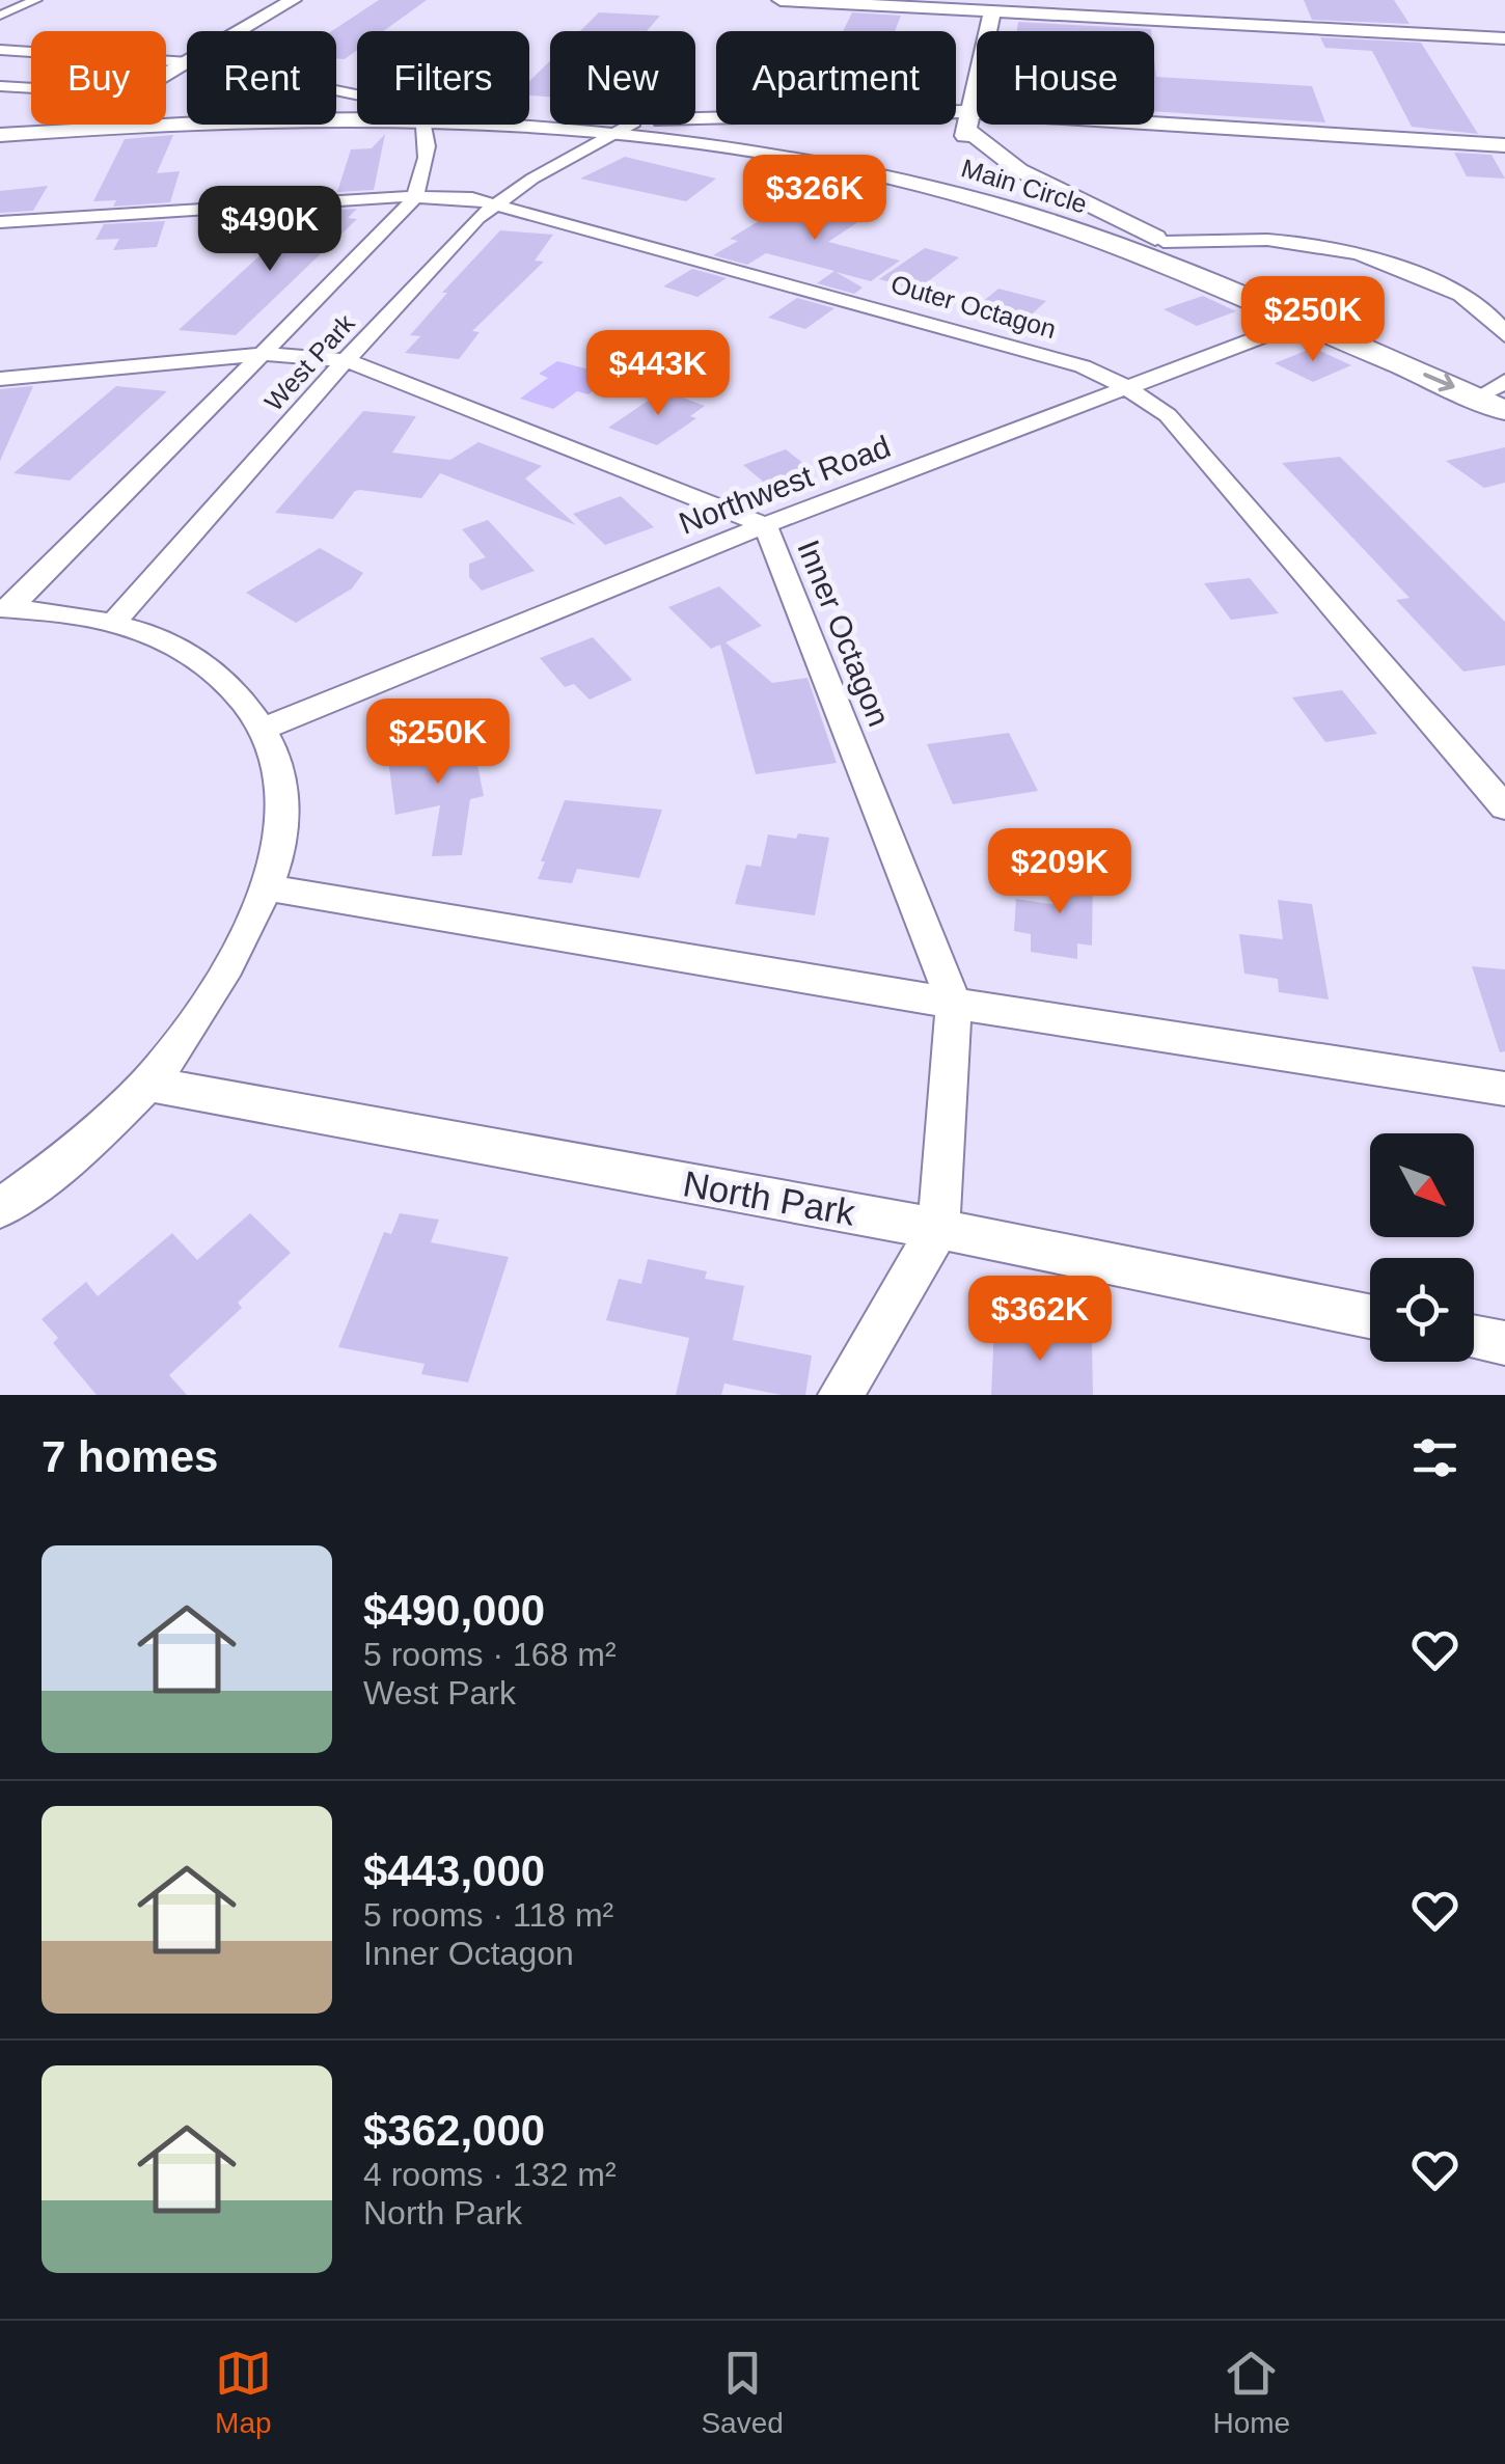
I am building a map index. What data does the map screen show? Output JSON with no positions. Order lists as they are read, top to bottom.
{
  "streets": {
    "street": [
      "Main Circle",
      "Outer Octagon",
      "West Park",
      "Northwest Road",
      "Inner Octagon",
      "North Park"
    ]
  },
  "crossings": [
    ["Main Circle", "West Park"],
    ["Main Circle", "Northwest Road"],
    ["Outer Octagon", "West Park"],
    ["Outer Octagon", "Northwest Road"],
    ["West Park", "Inner Octagon"],
    ["Northwest Road", "Inner Octagon"],
    ["Inner Octagon", "North Park"]
  ],
  "north": "bottom right",
  "page": {
    "chip": [
      "Buy",
      "Rent",
      "Filters",
      "New",
      "Apartment",
      "House"
    ],
    "price": [
      "$326K",
      "$490K",
      "$250K",
      "$443K",
      "$250K",
      "$209K",
      "$362K"
    ],
    "heading": "7 homes",
    "list": [
      {
        "name": "$490,000",
        "note": "5 rooms · 168 m² · West Park"
      },
      {
        "name": "$443,000",
        "note": "5 rooms · 118 m² · Inner Octagon"
      },
      {
        "name": "$362,000",
        "note": "4 rooms · 132 m² · North Park"
      }
    ],
    "tabs": ["Map", "Saved", "Home"]
  }
}
